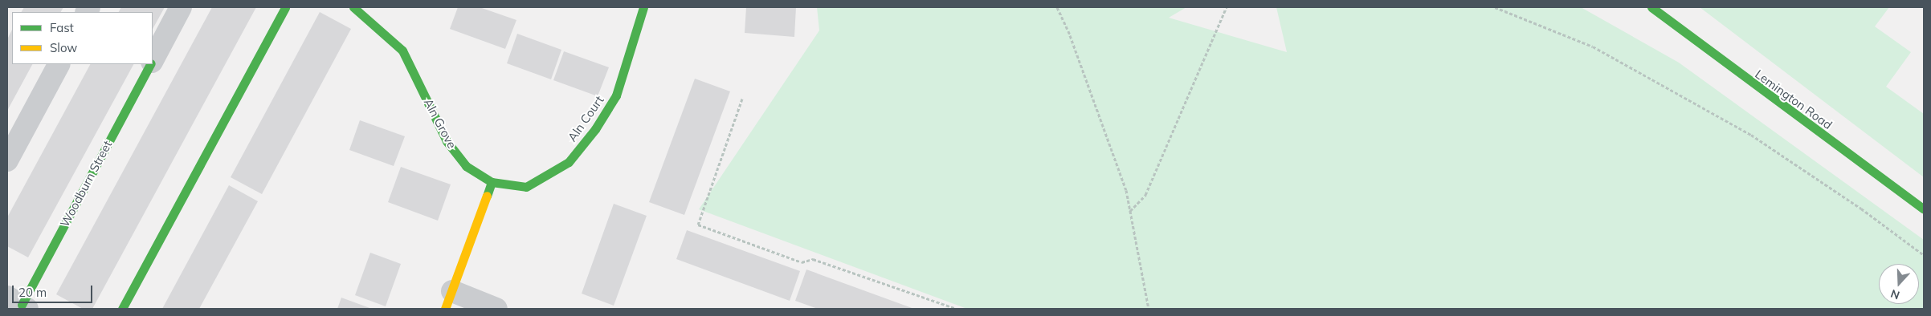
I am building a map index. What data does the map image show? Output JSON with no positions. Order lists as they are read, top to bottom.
{
  "streets": {
    "street": [
      "Lemington Road",
      "Aln Court",
      "Aln Grove",
      "Woodburn Street"
    ]
  },
  "crossings": [
    ["Aln Court", "Aln Grove"]
  ],
  "legend": ["Fast", "Slow"],
  "scale_bar": "20 m",
  "north": "bottom"
}
